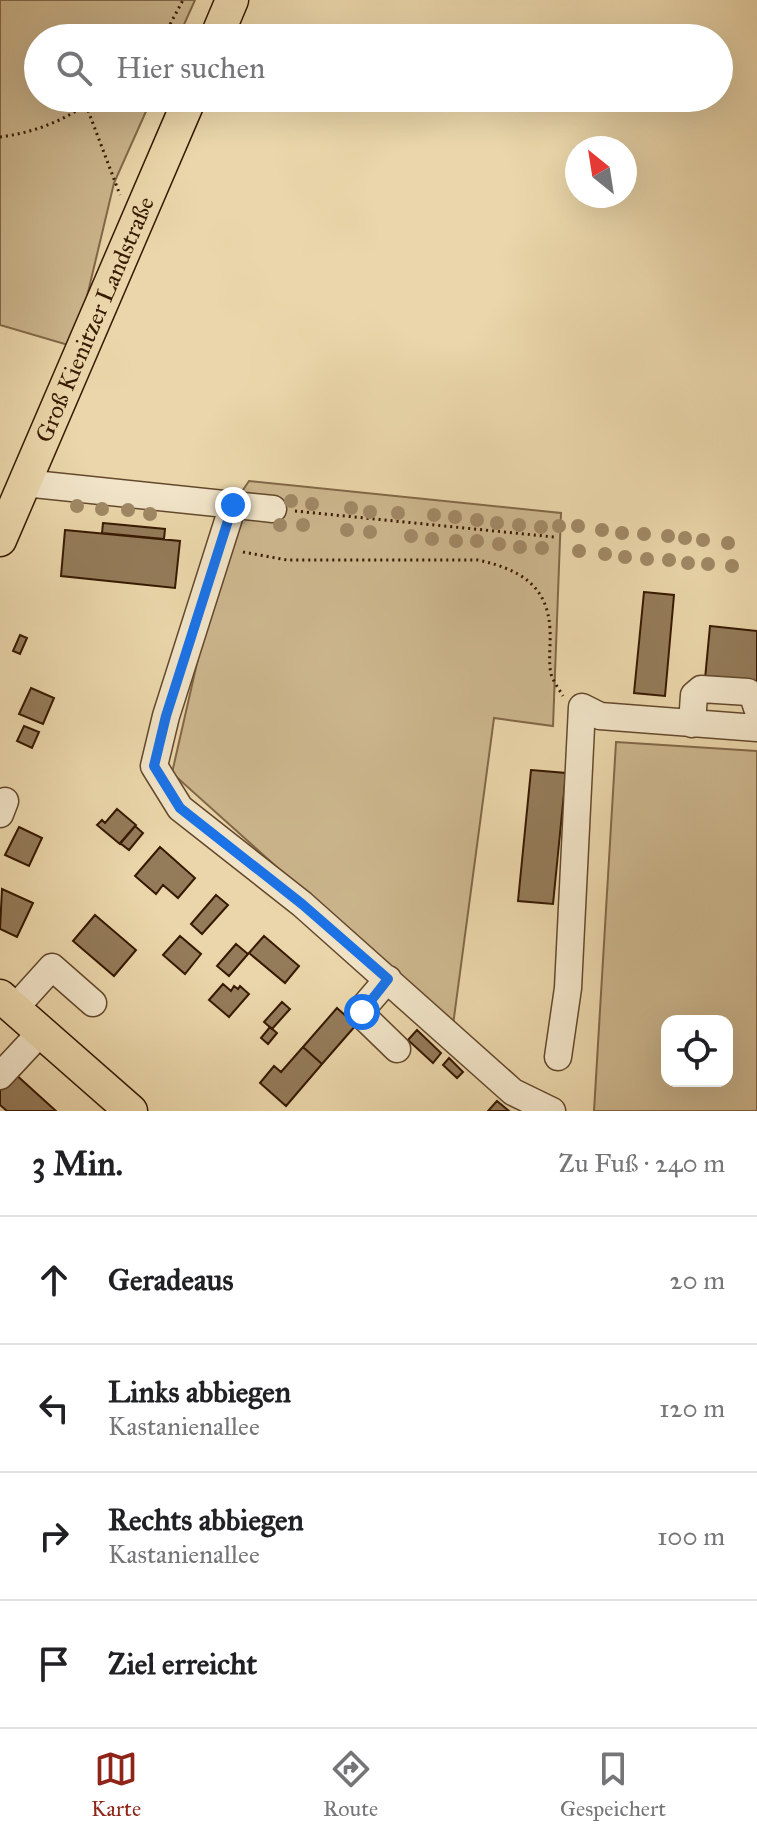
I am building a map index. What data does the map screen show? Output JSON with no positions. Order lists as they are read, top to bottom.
{
  "streets": {
    "main road": ["Groß Kienitzer Landstraße"]
  },
  "north": "top left",
  "page": {
    "search": "Hier suchen",
    "heading": ["3 Min.", "Zu Fuß · 240 m"],
    "list": [
      ["Geradeaus", "20 m"],
      ["Links abbiegen", "Kastanienallee", "120 m"],
      ["Rechts abbiegen", "Kastanienallee", "100 m"],
      "Ziel erreicht"
    ],
    "nav": ["Karte", "Route", "Gespeichert"]
  }
}
